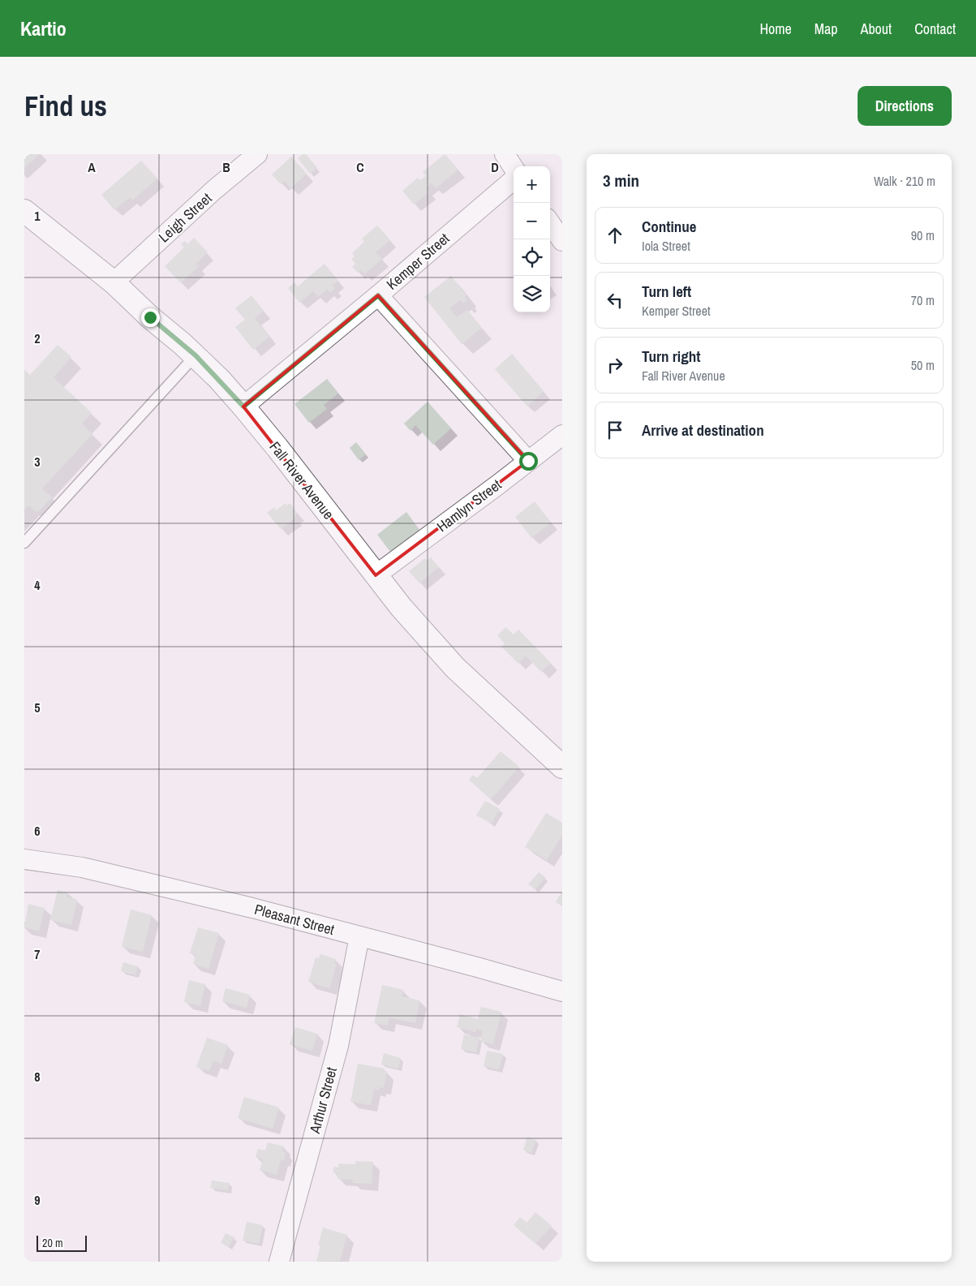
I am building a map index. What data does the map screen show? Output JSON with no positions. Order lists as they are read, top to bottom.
{
  "streets": {
    "main road": ["Fall River Avenue"],
    "street": [
      "Leigh Street",
      "Kemper Street",
      "Hamlyn Street",
      "Pleasant Street",
      "Arthur Street"
    ]
  },
  "crossings": [
    ["Leigh Street", "Fall River Avenue"],
    ["Kemper Street", "Fall River Avenue"],
    ["Fall River Avenue", "Hamlyn Street"],
    ["Pleasant Street", "Arthur Street"]
  ],
  "scale_bar": "20 m",
  "page": {
    "header": "Kartio",
    "nav": [
      "Home",
      "Map",
      "About",
      "Contact"
    ],
    "buttons": "Directions",
    "title": "Find us",
    "heading": ["3 min", "Walk · 210 m"],
    "map_buttons": ["+", "−"],
    "list": [
      ["Continue", "Iola Street", "90 m"],
      ["Turn left", "Kemper Street", "70 m"],
      ["Turn right", "Fall River Avenue", "50 m"],
      "Arrive at destination"
    ],
    "scale": "20 m"
  },
  "grid": {
    "columns": [
      "A",
      "B",
      "C",
      "D"
    ],
    "rows": [
      "1",
      "2",
      "3",
      "4",
      "5",
      "6",
      "7",
      "8",
      "9"
    ]
  }
}
